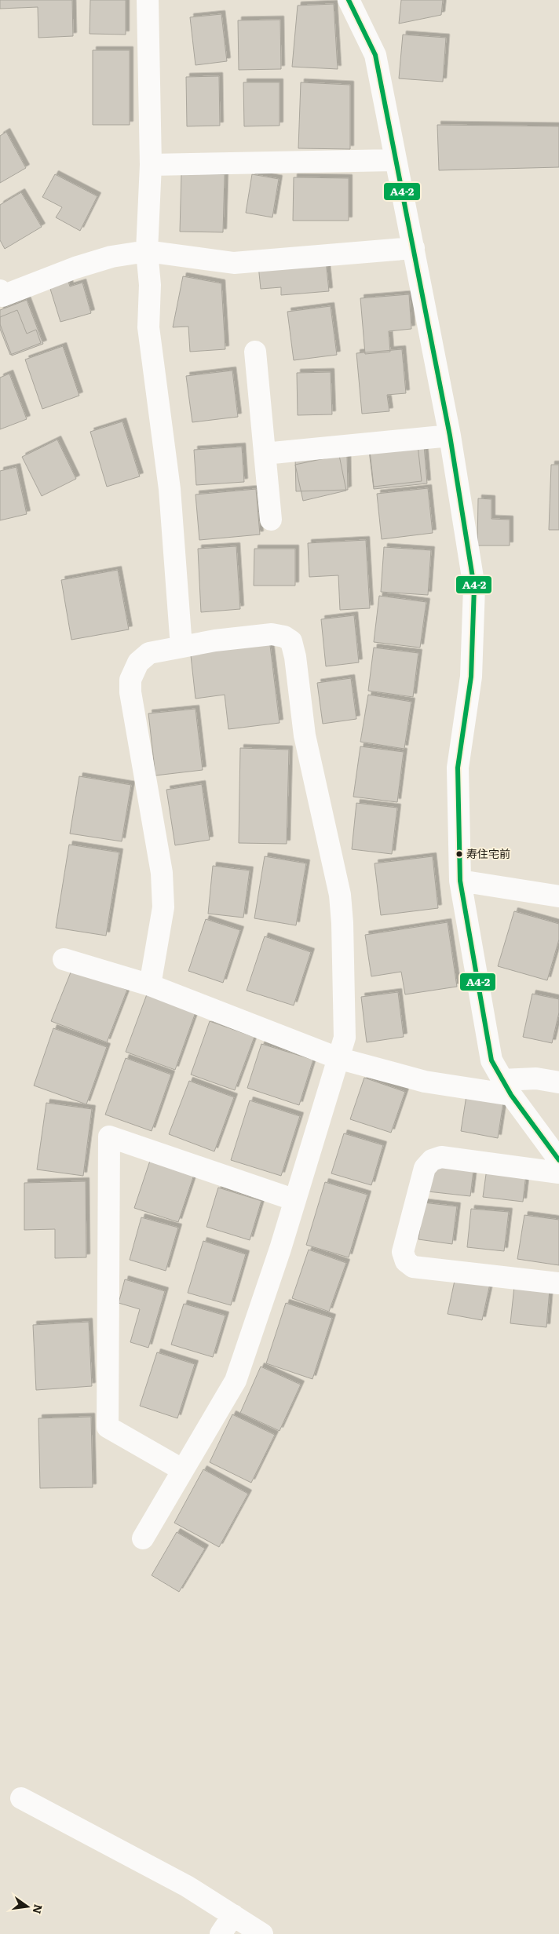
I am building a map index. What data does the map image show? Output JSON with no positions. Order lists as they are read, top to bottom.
{
  "places": ["寿住宅前"],
  "lines": ["transit line A4-2"],
  "north": "right"
}
